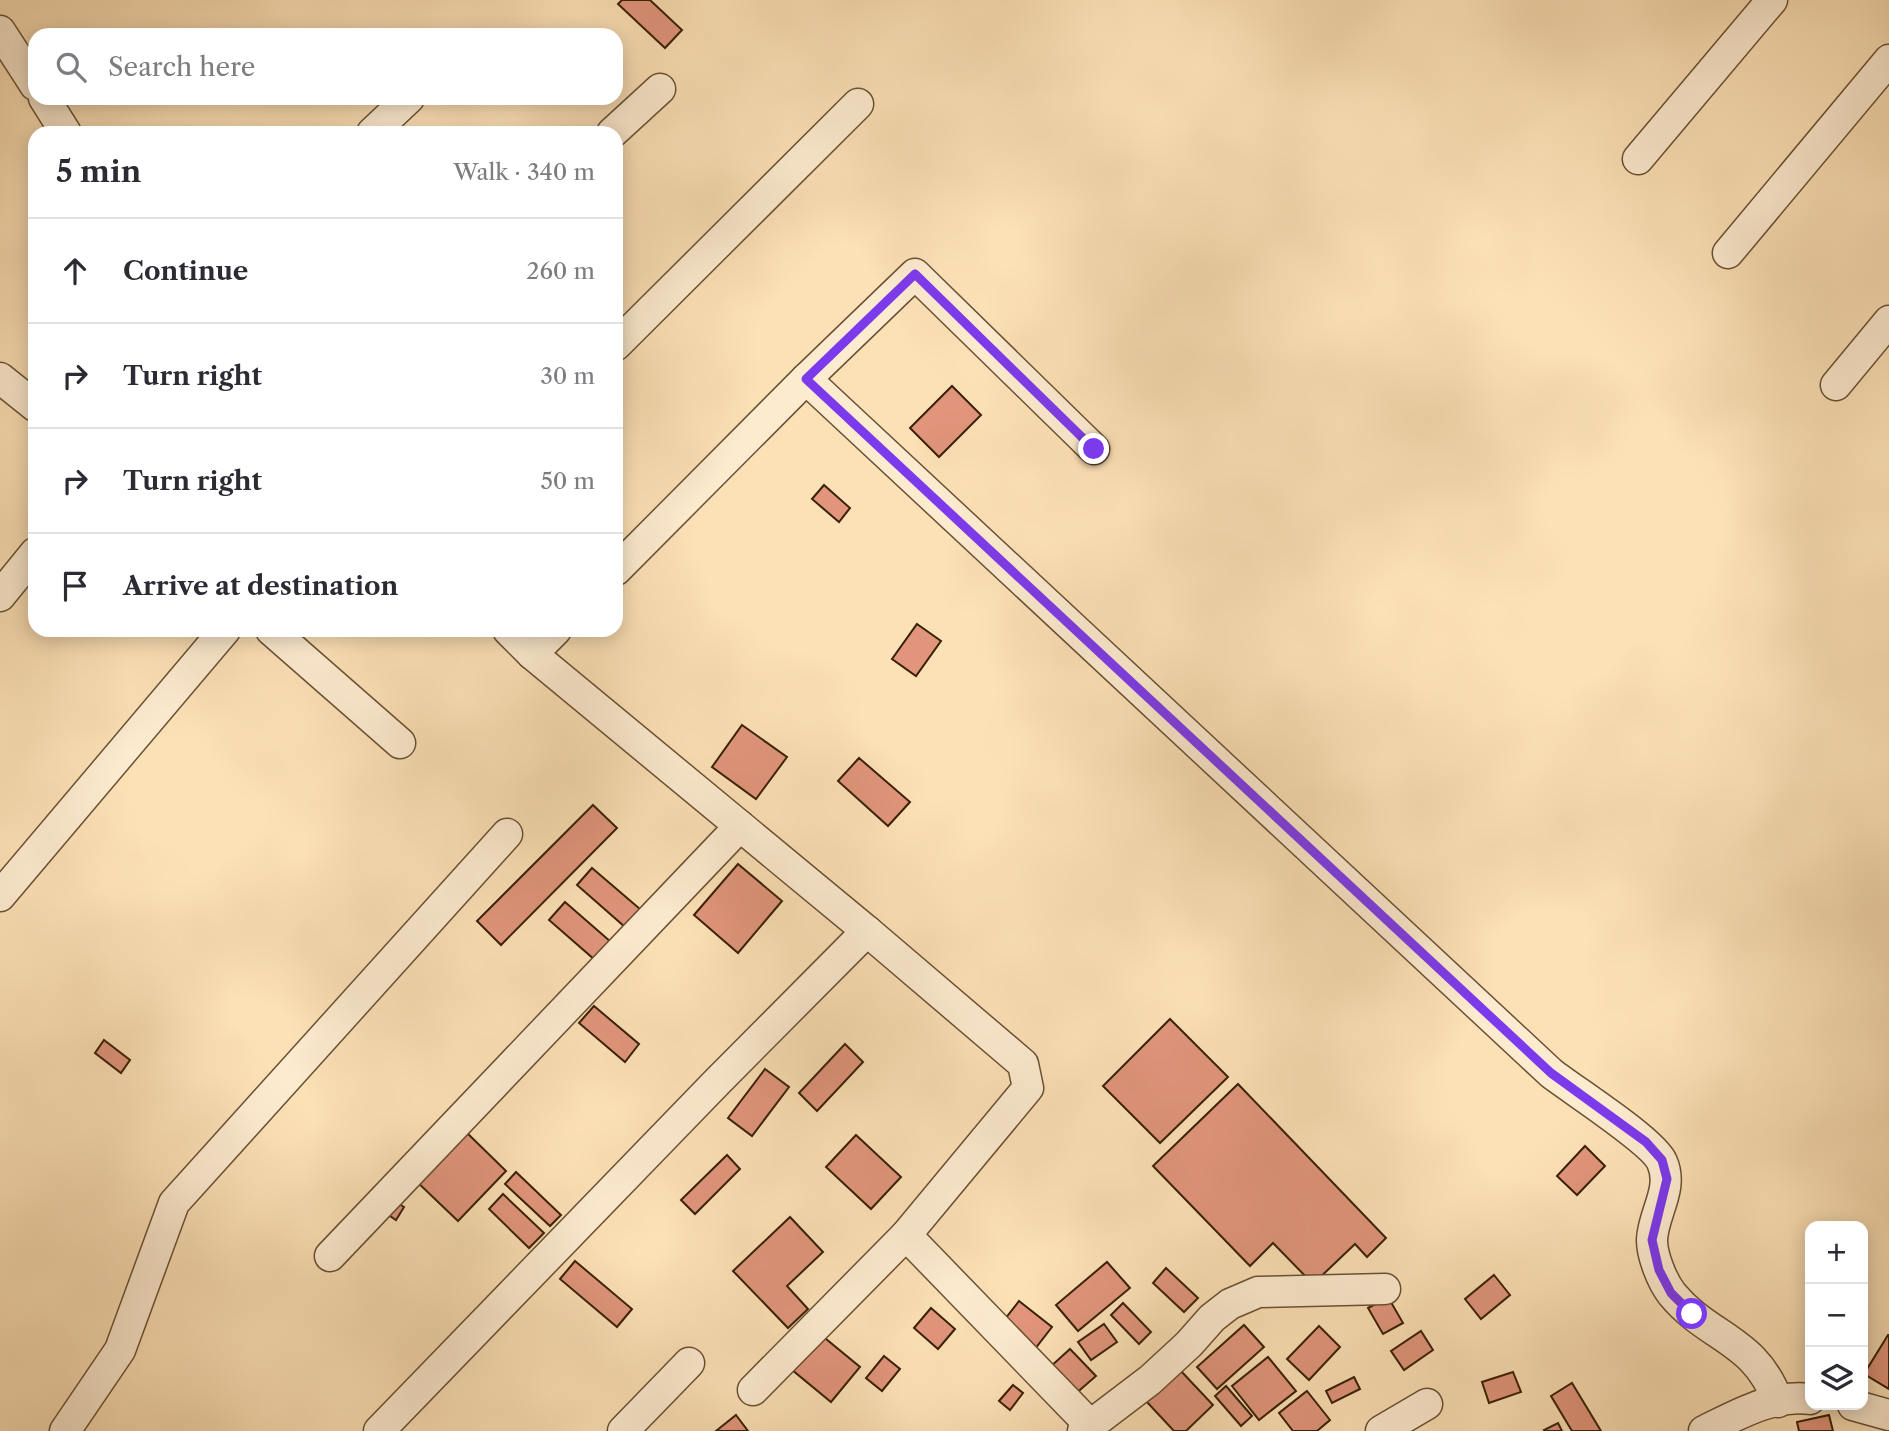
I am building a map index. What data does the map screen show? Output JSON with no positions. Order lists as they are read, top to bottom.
{
  "page": {
    "search": "Search here",
    "heading": ["5 min", "Walk · 340 m"],
    "list": [
      ["Continue", "260 m"],
      ["Turn right", "30 m"],
      ["Turn right", "50 m"],
      "Arrive at destination"
    ],
    "map_buttons": ["+", "−"]
  }
}
